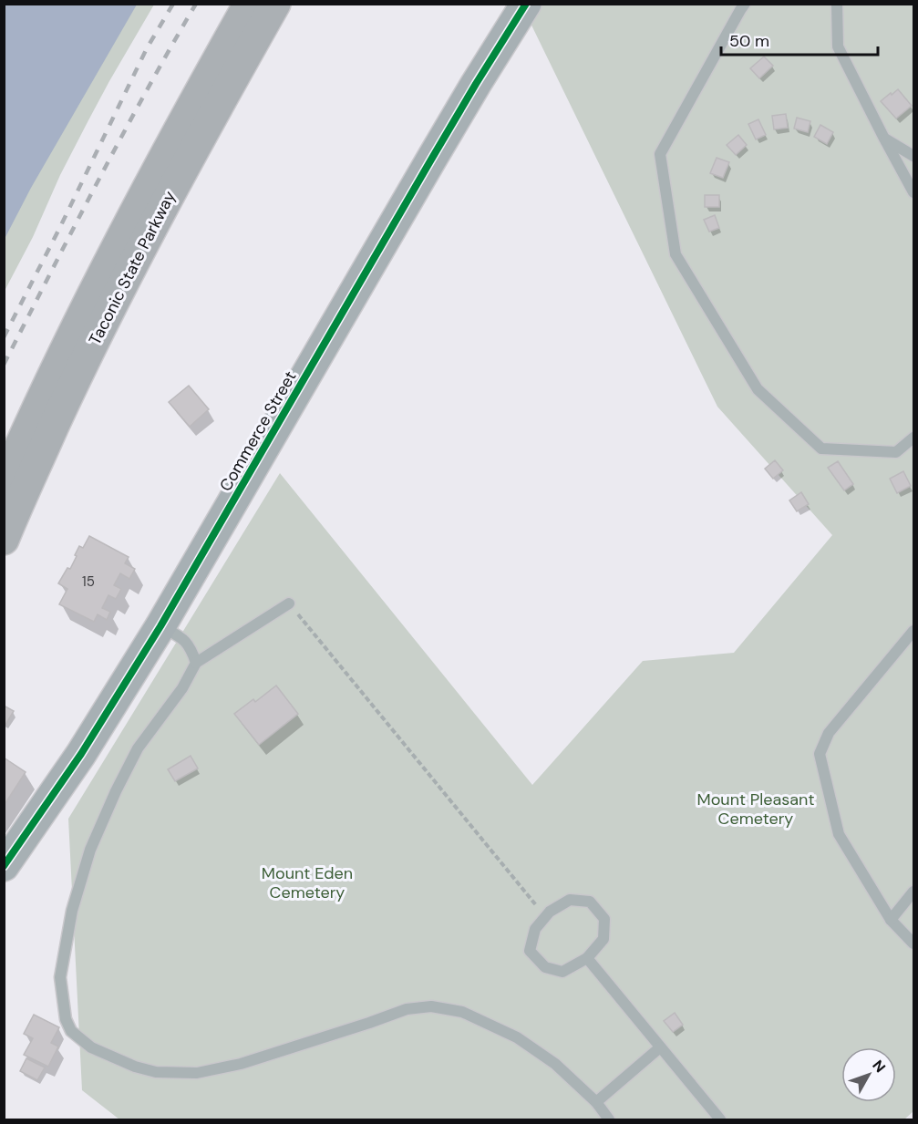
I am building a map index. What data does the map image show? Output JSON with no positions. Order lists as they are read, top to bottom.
{
  "streets": {
    "highway": ["Taconic State Parkway"],
    "street": ["Commerce Street"]
  },
  "parks": ["Mount Pleasant Cemetery", "Mount Eden Cemetery"],
  "house_numbers": ["15"],
  "scale_bar": "50 m",
  "north": "top right"
}
